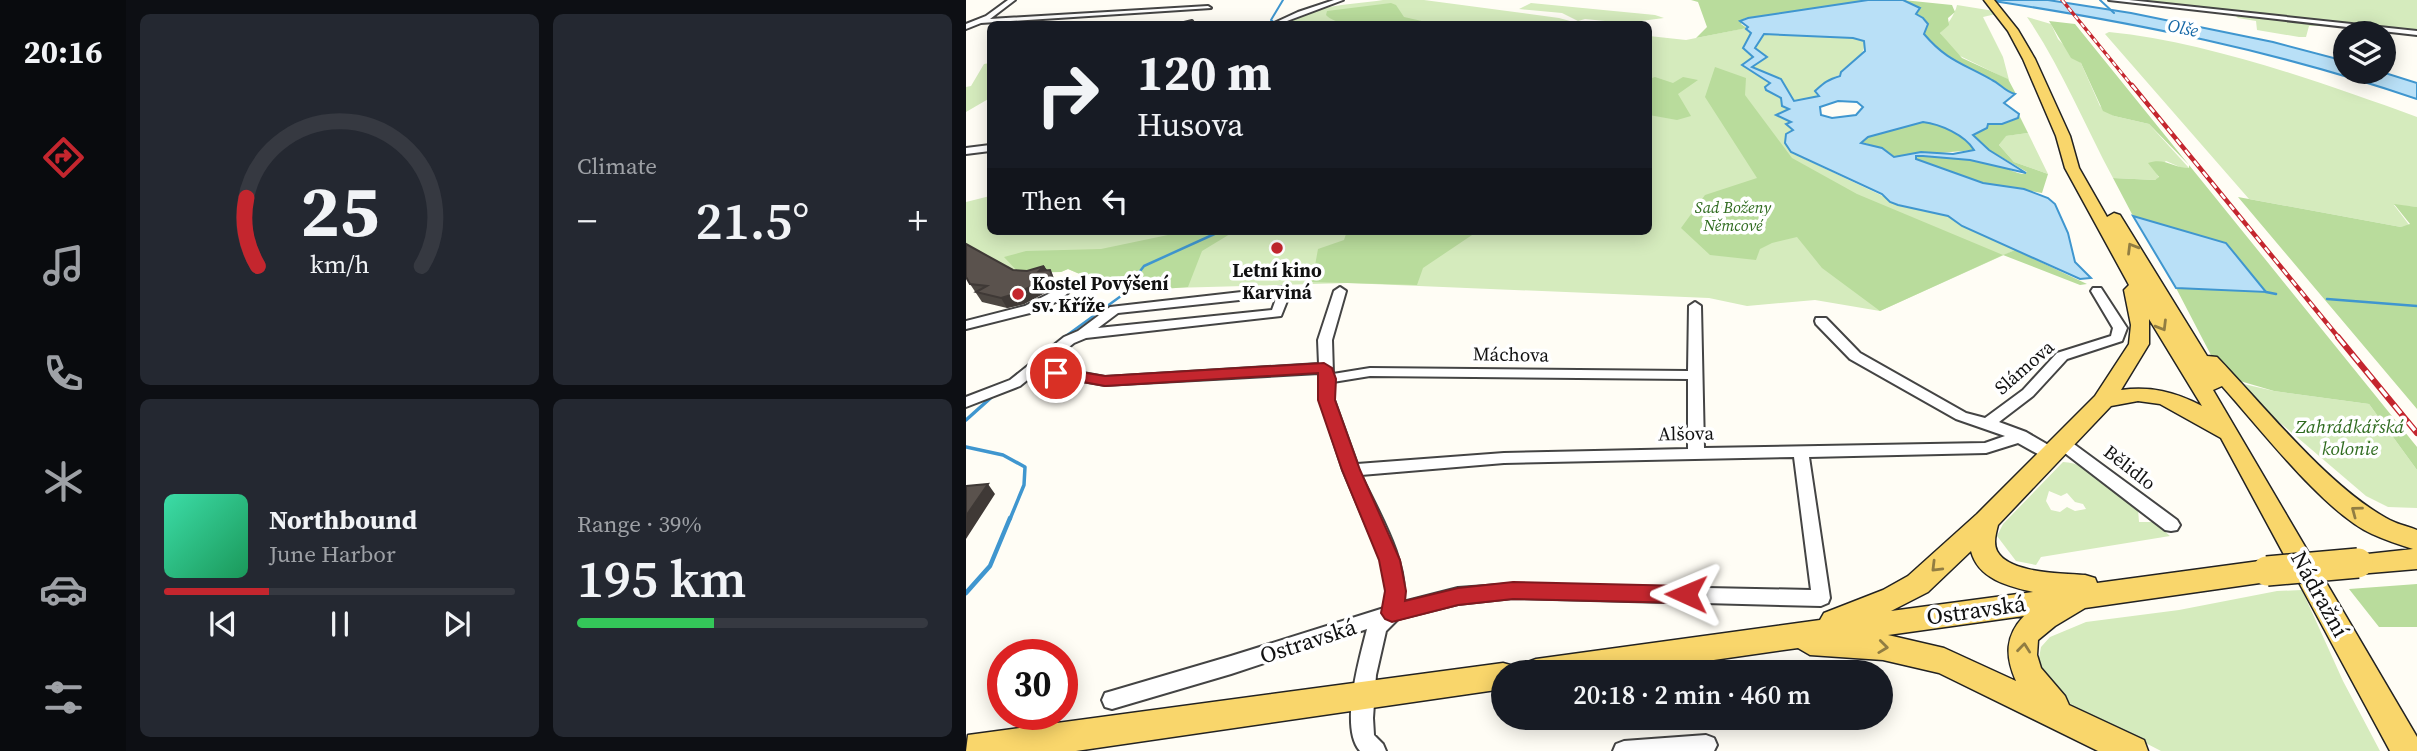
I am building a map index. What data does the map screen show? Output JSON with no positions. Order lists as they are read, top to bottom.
{
  "streets": {
    "main road": ["Nádražní", "Ostravská"],
    "street": [
      "Máchova",
      "Slámova",
      "Alšova",
      "Bělidlo"
    ]
  },
  "crossings": [
    ["Slámova", "Alšova"],
    ["Slámova", "Bělidlo"],
    ["Alšova", "Ostravská"]
  ],
  "water": ["Olše"],
  "parks": ["Sad Boženy Němcové", "Zahrádkářská kolonie"],
  "places": ["Letní kino Karviná", "Kostel Povýšení sv. Kříže"],
  "page": {
    "tabs": "20:16",
    "tile": [
      "Climate",
      ["Range · 39%", "195 km"]
    ],
    "turn": ["120 m", "Husova"],
    "then": "Then",
    "heat": ["−", "21.5°", "+"],
    "song": ["Northbound", "June Harbor"],
    "limit": "30",
    "trip": "20:18 · 2 min · 460 m",
    "gauge": ["25", "km/h"]
  }
}
